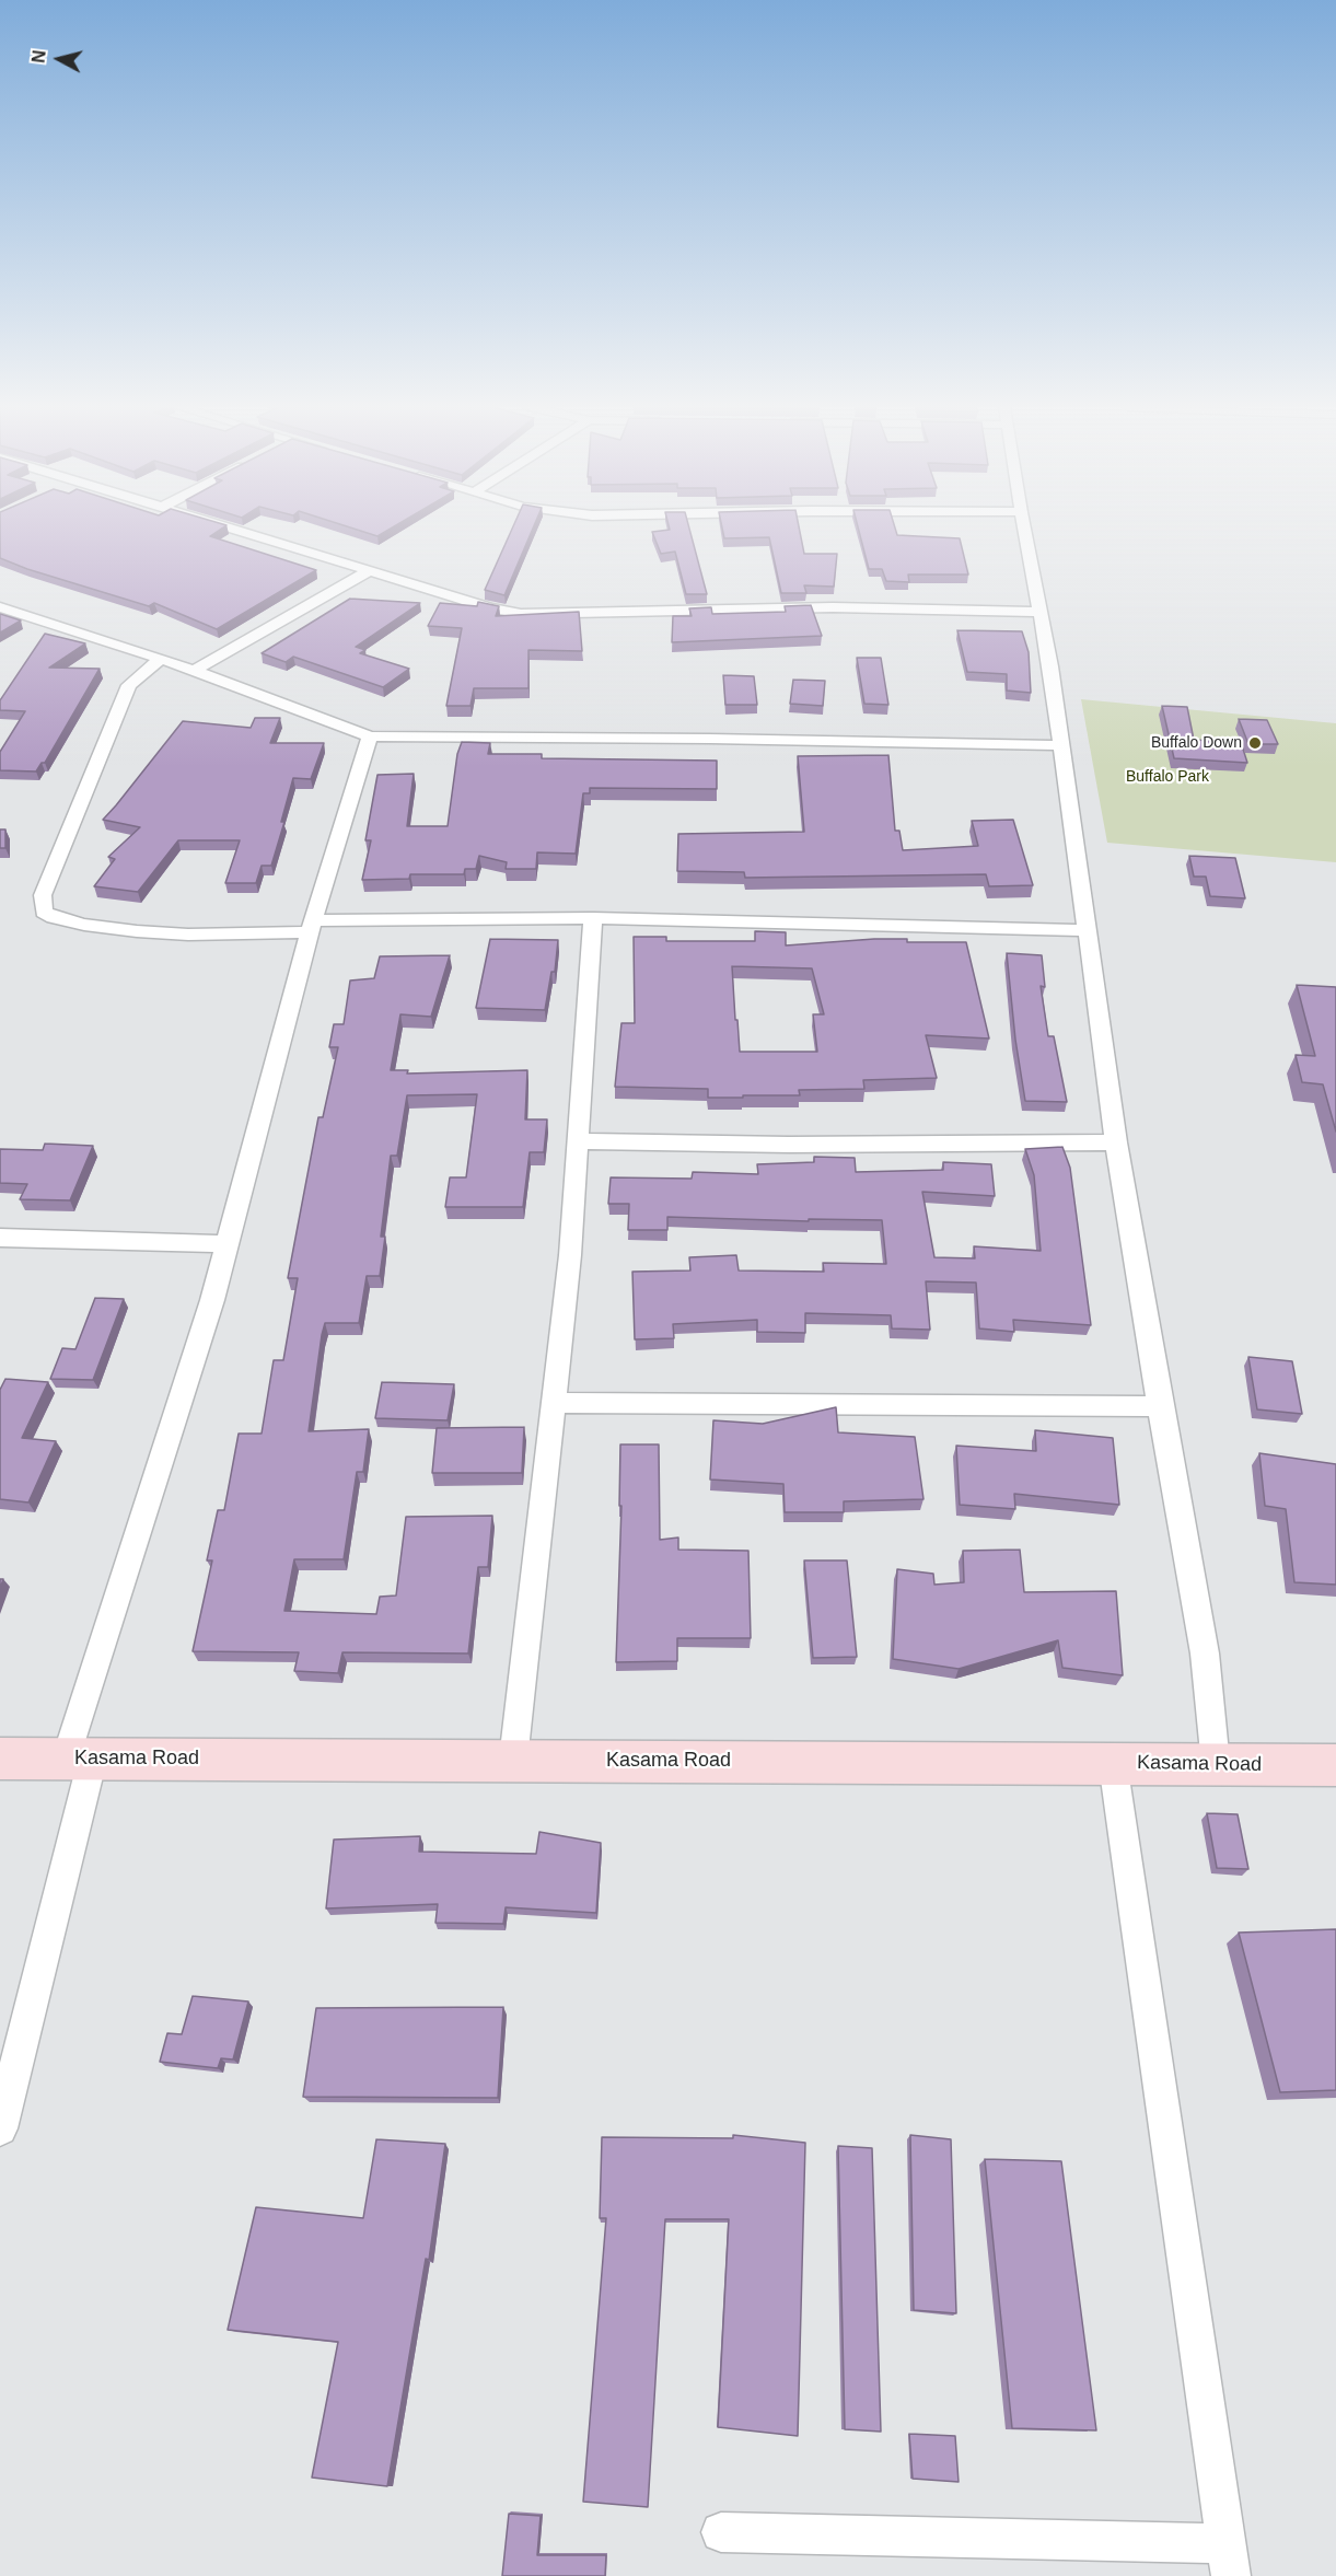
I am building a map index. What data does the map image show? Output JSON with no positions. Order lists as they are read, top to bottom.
{
  "streets": {
    "street": ["Kasama Road"]
  },
  "parks": ["Buffalo Park"],
  "places": ["Buffalo Down"],
  "north": "left"
}
